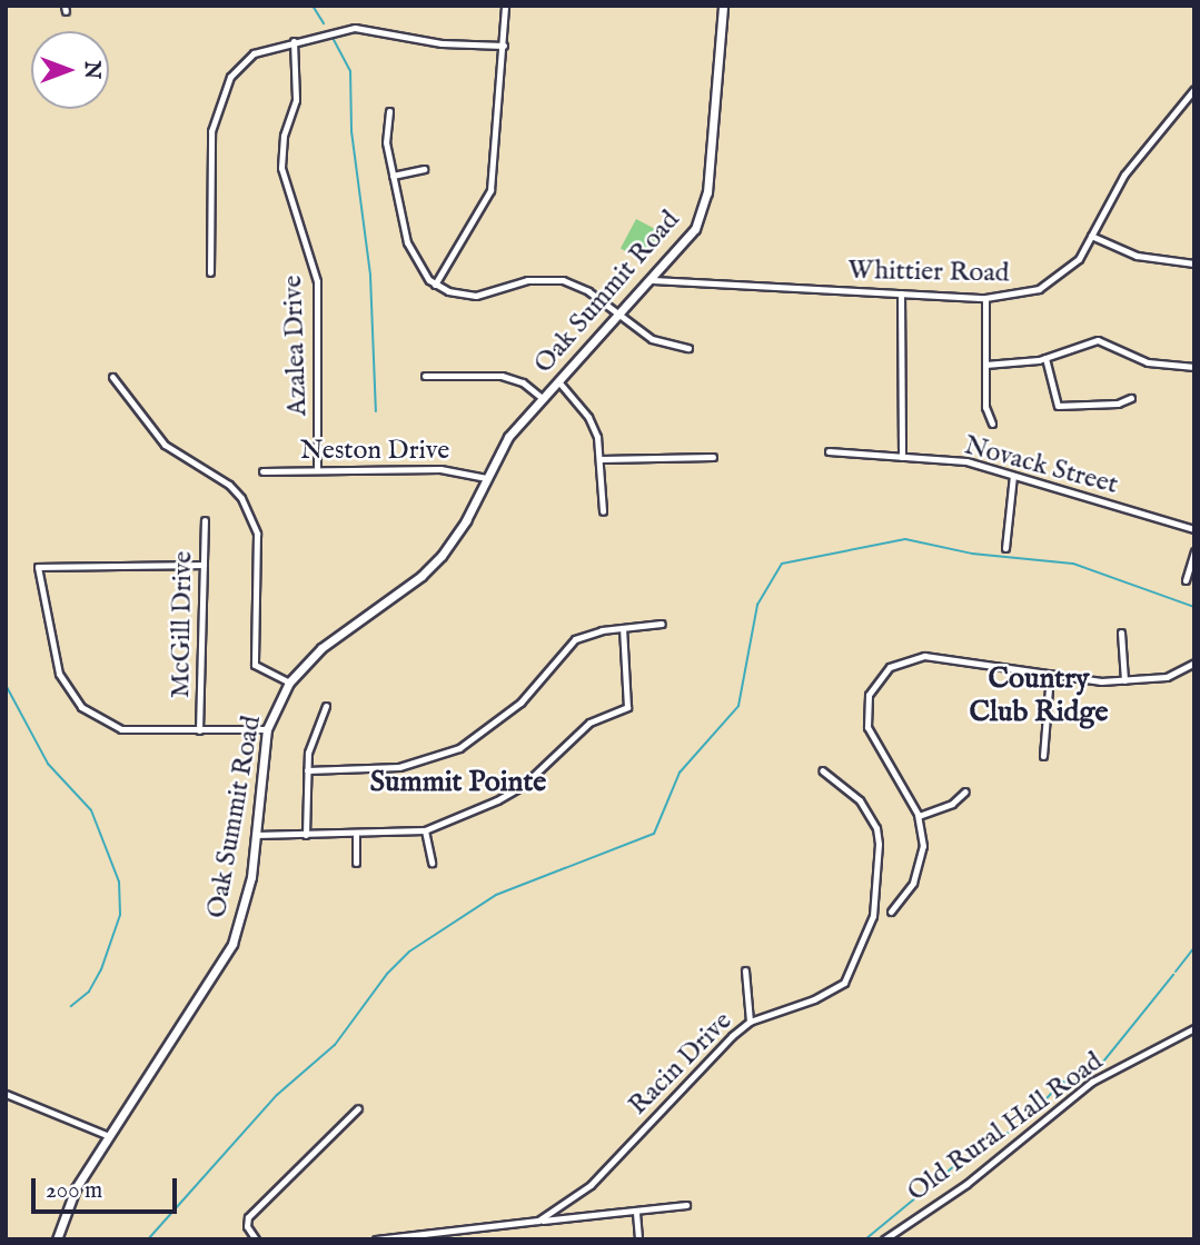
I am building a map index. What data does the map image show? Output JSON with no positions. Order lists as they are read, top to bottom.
{
  "streets": {
    "main road": ["Oak Summit Road"],
    "street": [
      "Whittier Road",
      "Azalea Drive",
      "Neston Drive",
      "Novack Street",
      "McGill Drive",
      "Racin Drive",
      "Old Rural Hall Road"
    ]
  },
  "crossings": [
    ["Whittier Road", "Oak Summit Road"],
    ["Oak Summit Road", "Neston Drive"],
    ["Azalea Drive", "Neston Drive"]
  ],
  "districts": ["Country Club Ridge", "Summit Pointe"],
  "scale_bar": "200 m",
  "north": "right"
}
